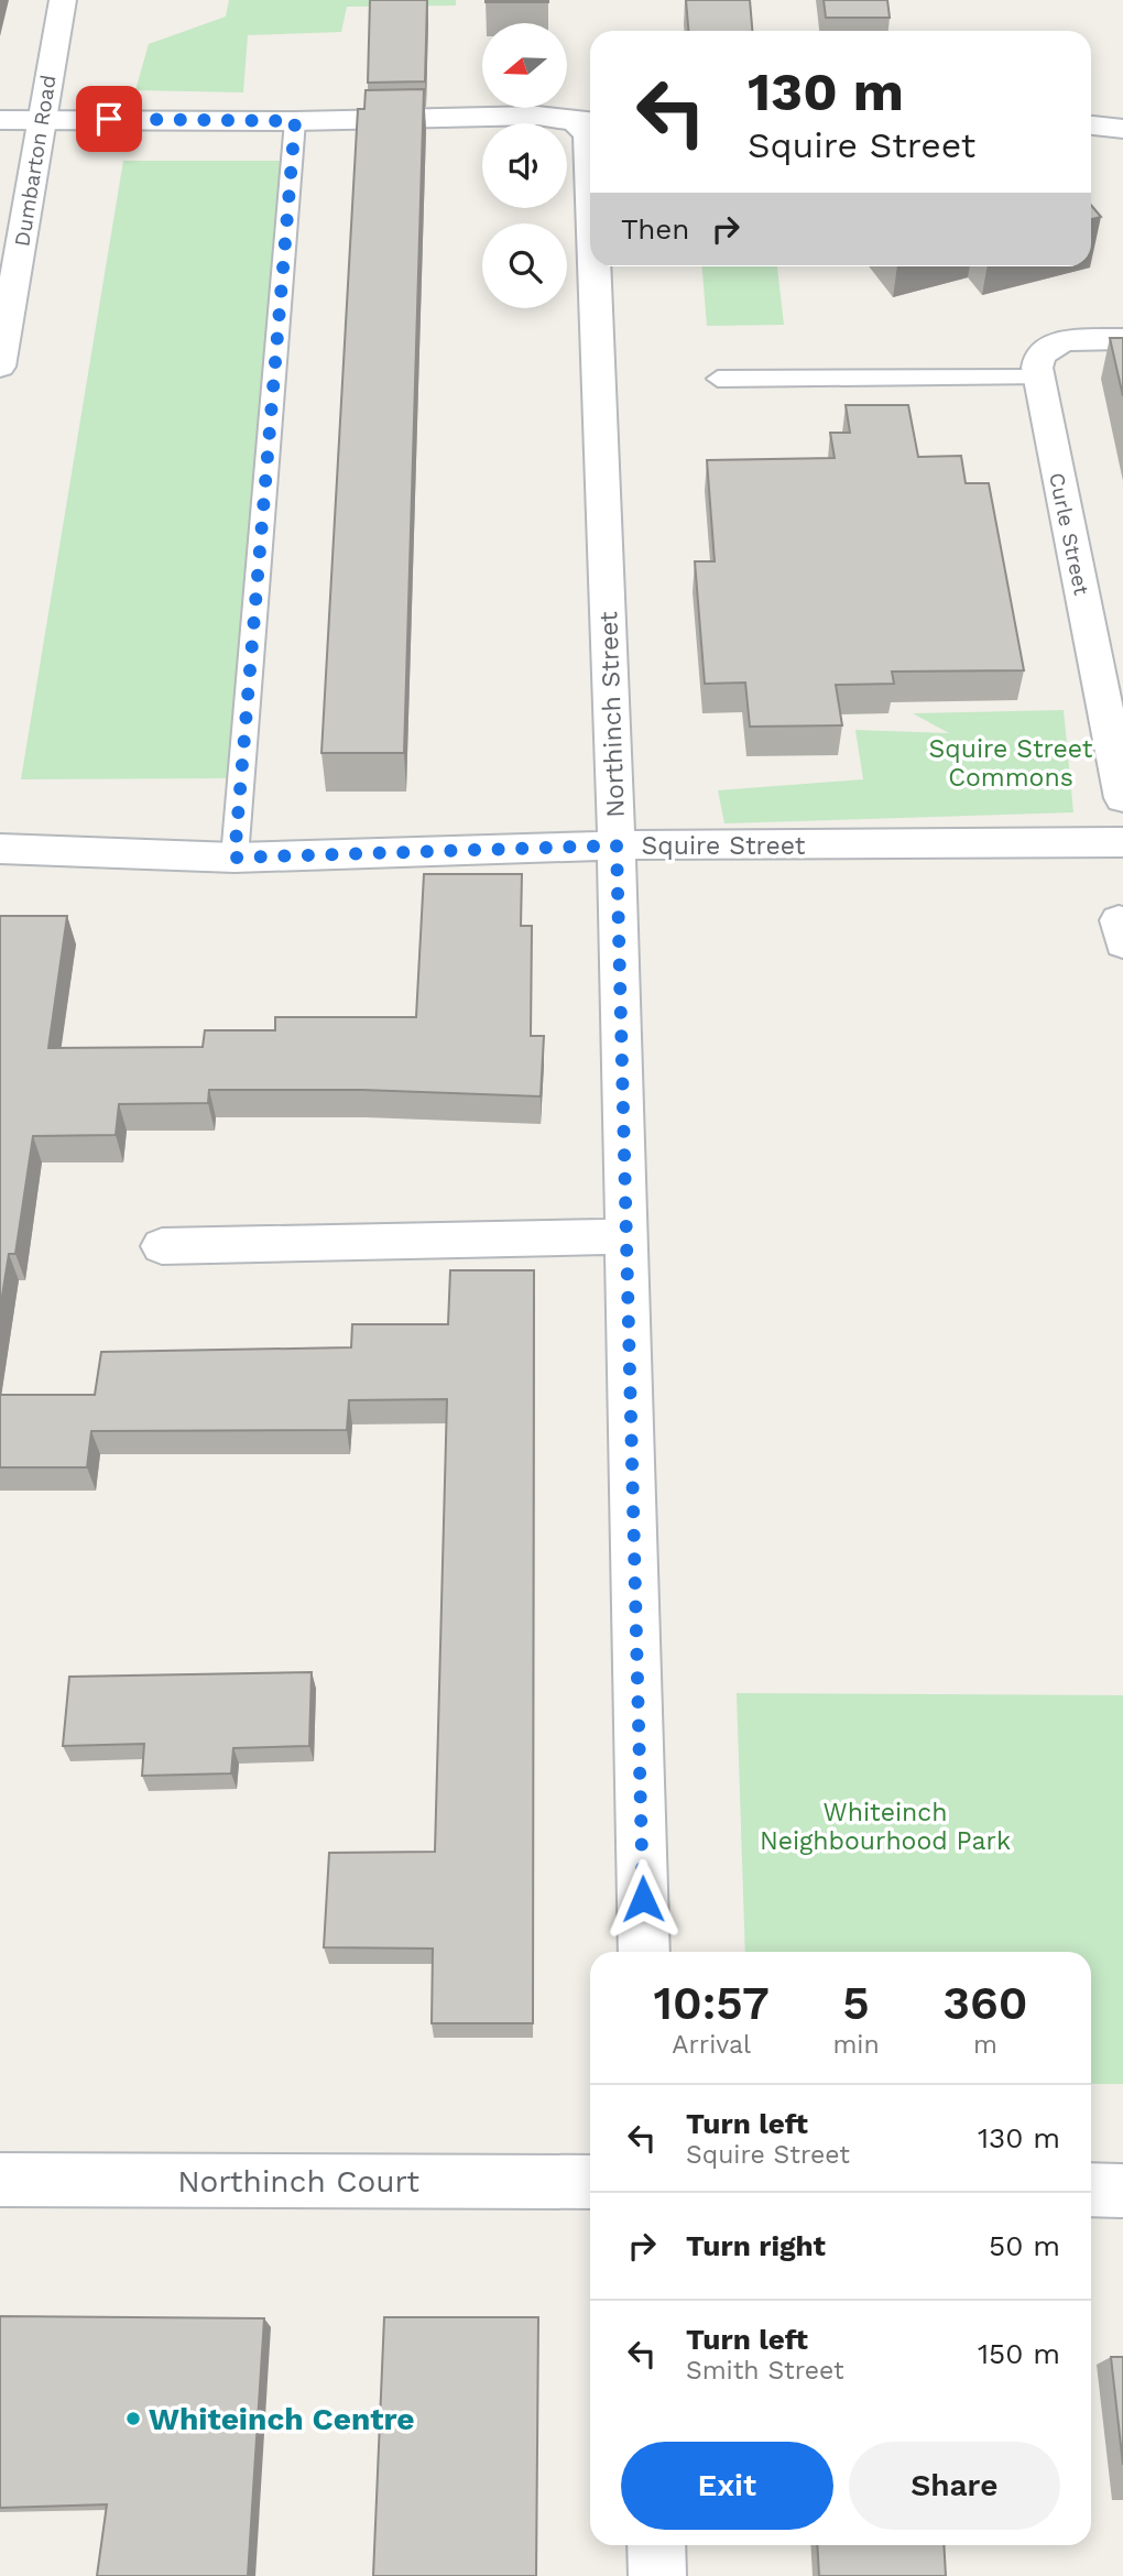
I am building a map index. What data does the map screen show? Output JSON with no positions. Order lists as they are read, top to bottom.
{
  "streets": {
    "street": [
      "Dumbarton Road",
      "Curle Street",
      "Northinch Street",
      "Squire Street",
      "Northinch Court"
    ]
  },
  "crossings": [
    ["Northinch Street", "Squire Street"]
  ],
  "parks": ["Squire Street Commons", "Whiteinch Neighbourhood Park"],
  "places": ["Whiteinch Centre"],
  "north": "left",
  "page": {
    "turn": ["130 m", "Squire Street"],
    "then": "Then",
    "eta": [
      "10:57",
      "Arrival",
      "5",
      "min",
      "360",
      "m"
    ],
    "list": [
      {
        "name": "Turn left",
        "note": "Squire Street",
        "value": "130 m"
      },
      {
        "name": "Turn right",
        "value": "50 m"
      },
      {
        "name": "Turn left",
        "note": "Smith Street",
        "value": "150 m"
      }
    ],
    "buttons": ["Exit", "Share"]
  }
}
